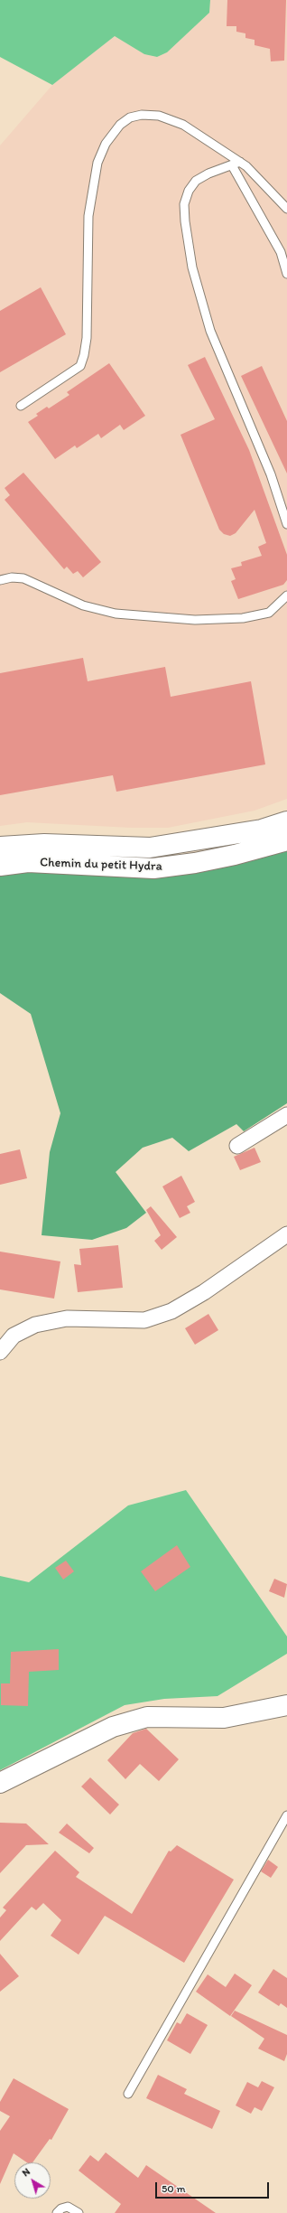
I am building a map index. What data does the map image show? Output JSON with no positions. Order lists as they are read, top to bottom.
{
  "streets": {
    "main road": ["Chemin du petit Hydra"]
  },
  "scale_bar": "50 m",
  "north": "top left"
}
